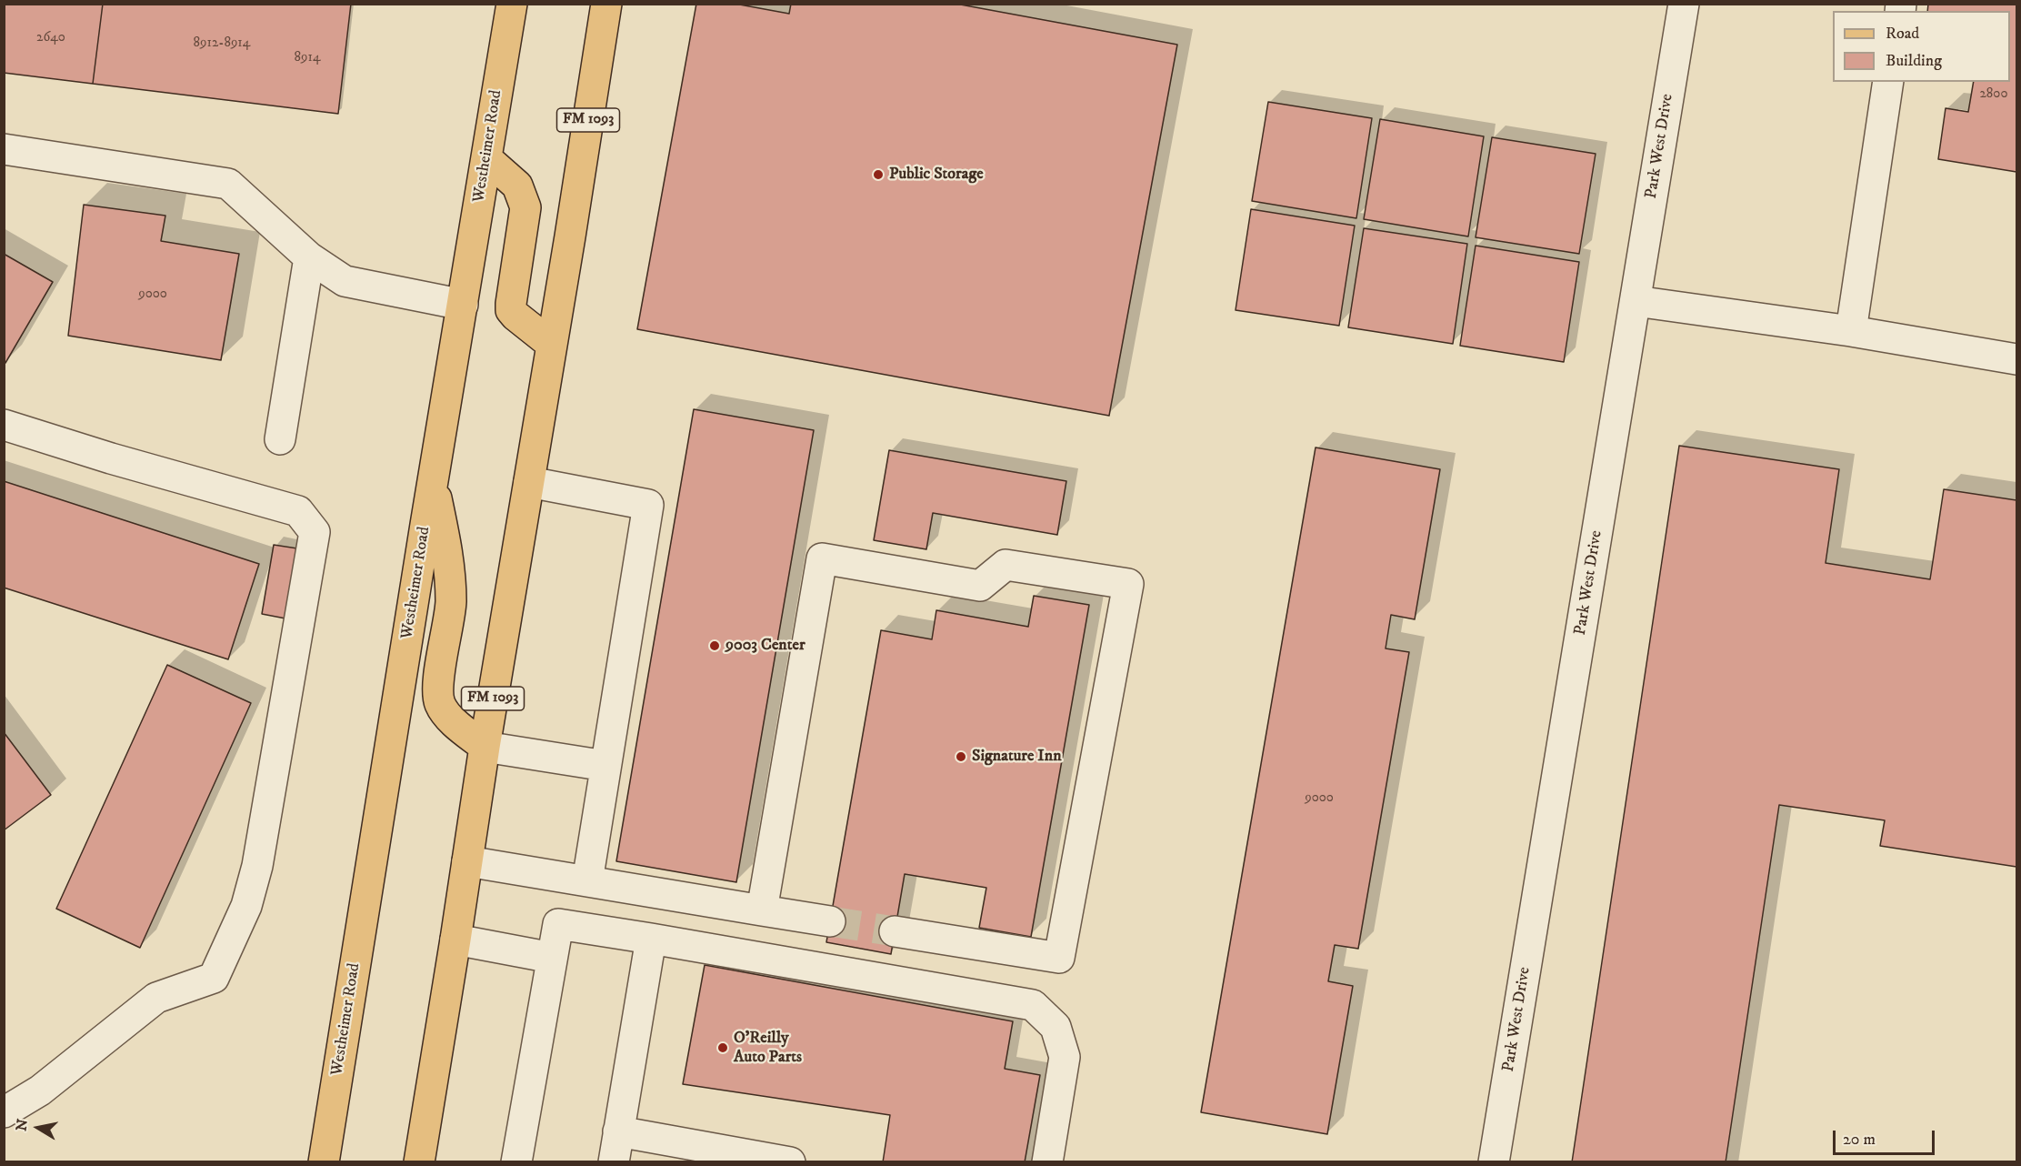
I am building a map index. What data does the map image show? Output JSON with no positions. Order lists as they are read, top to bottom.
{
  "streets": {
    "main road": ["FM 1093", "Westheimer Road"],
    "street": ["Park West Drive"]
  },
  "places": [
    "Public Storage",
    "9003 Center",
    "Signature Inn",
    "O'Reilly Auto Parts"
  ],
  "house_numbers": [
    "2640",
    "8912-8914",
    "8914",
    "2800",
    "9000",
    "9000"
  ],
  "legend": ["Road", "Building"],
  "scale_bar": "20 m",
  "north": "left"
}
